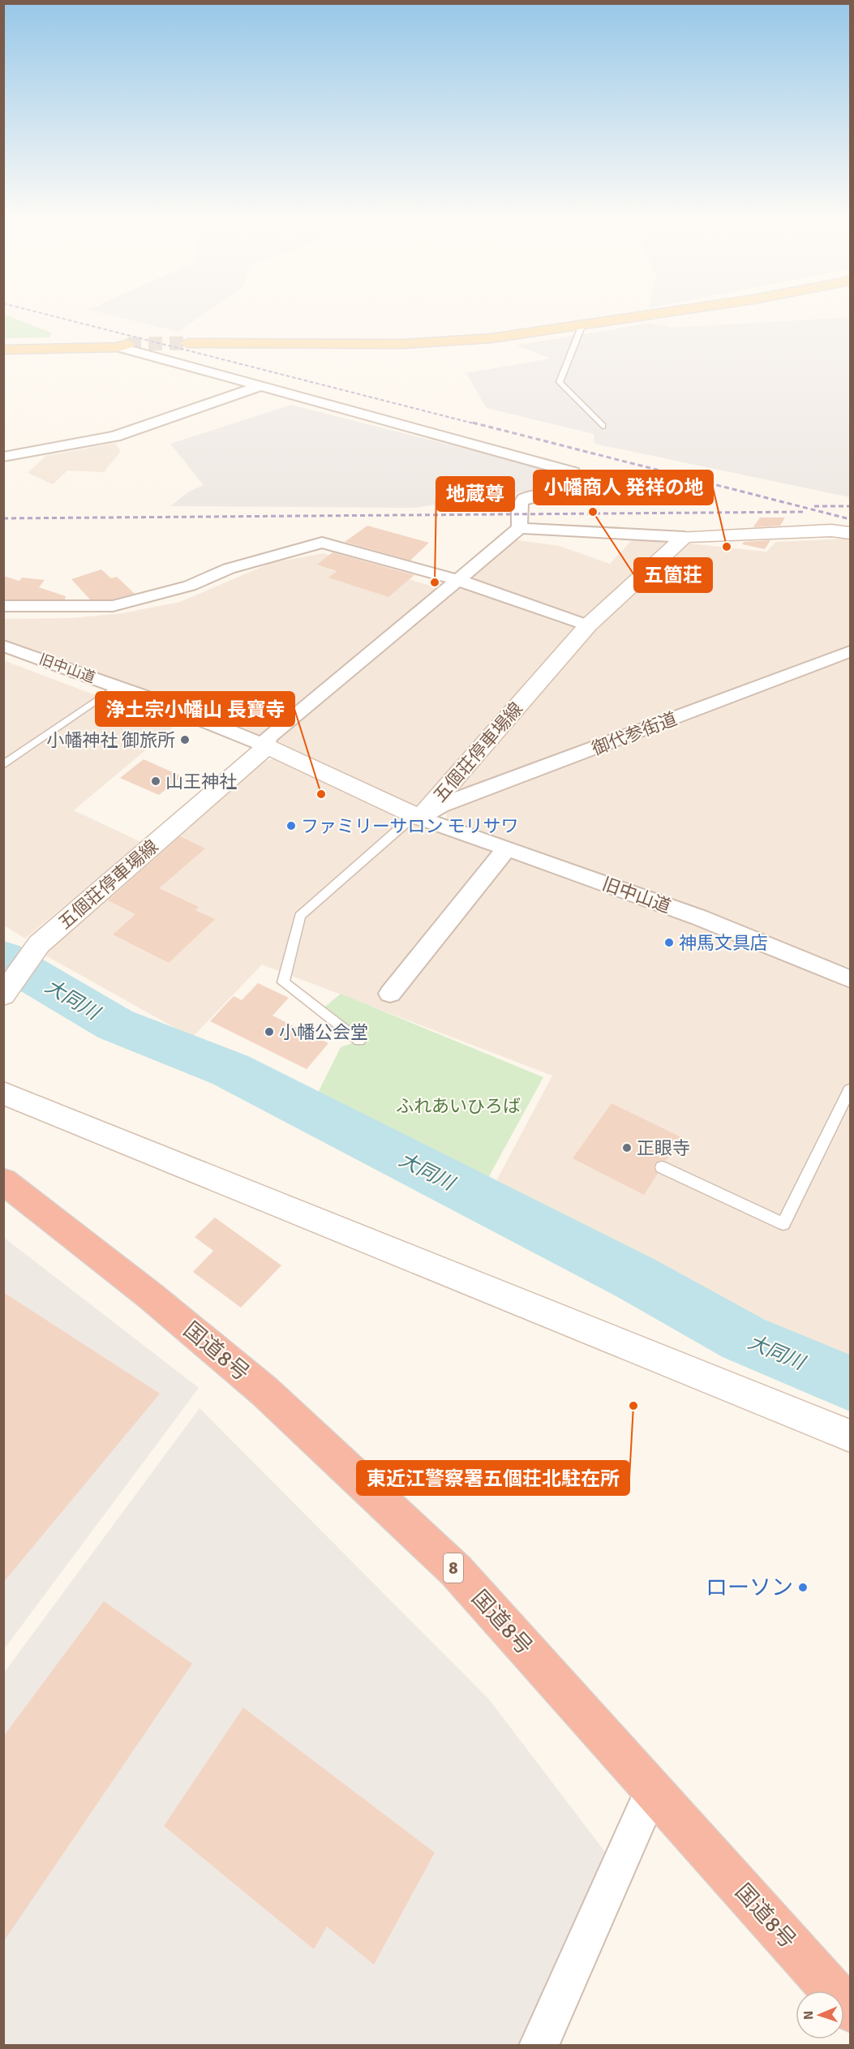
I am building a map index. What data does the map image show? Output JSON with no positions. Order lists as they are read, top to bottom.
{
  "streets": {
    "highway": ["国道8号", "8"],
    "main road": ["五個荘停車場線"],
    "street": ["旧中山道", "御代参街道"]
  },
  "crossings": [
    ["旧中山道", "御代参街道"],
    ["旧中山道", "五個荘停車場線"],
    ["御代参街道", "五個荘停車場線"]
  ],
  "water": ["大同川"],
  "parks": ["ふれあいひろば"],
  "places": [
    "五箇荘",
    "小幡商人 発祥の地",
    "地蔵尊",
    "小幡神社 御旅所",
    "山王神社",
    "浄土宗小幡山 長寶寺",
    "ファミリーサロン モリサワ",
    "神馬文具店",
    "小幡公会堂",
    "正眼寺",
    "東近江警察署五個荘北駐在所",
    "ローソン"
  ],
  "north": "left"
}
